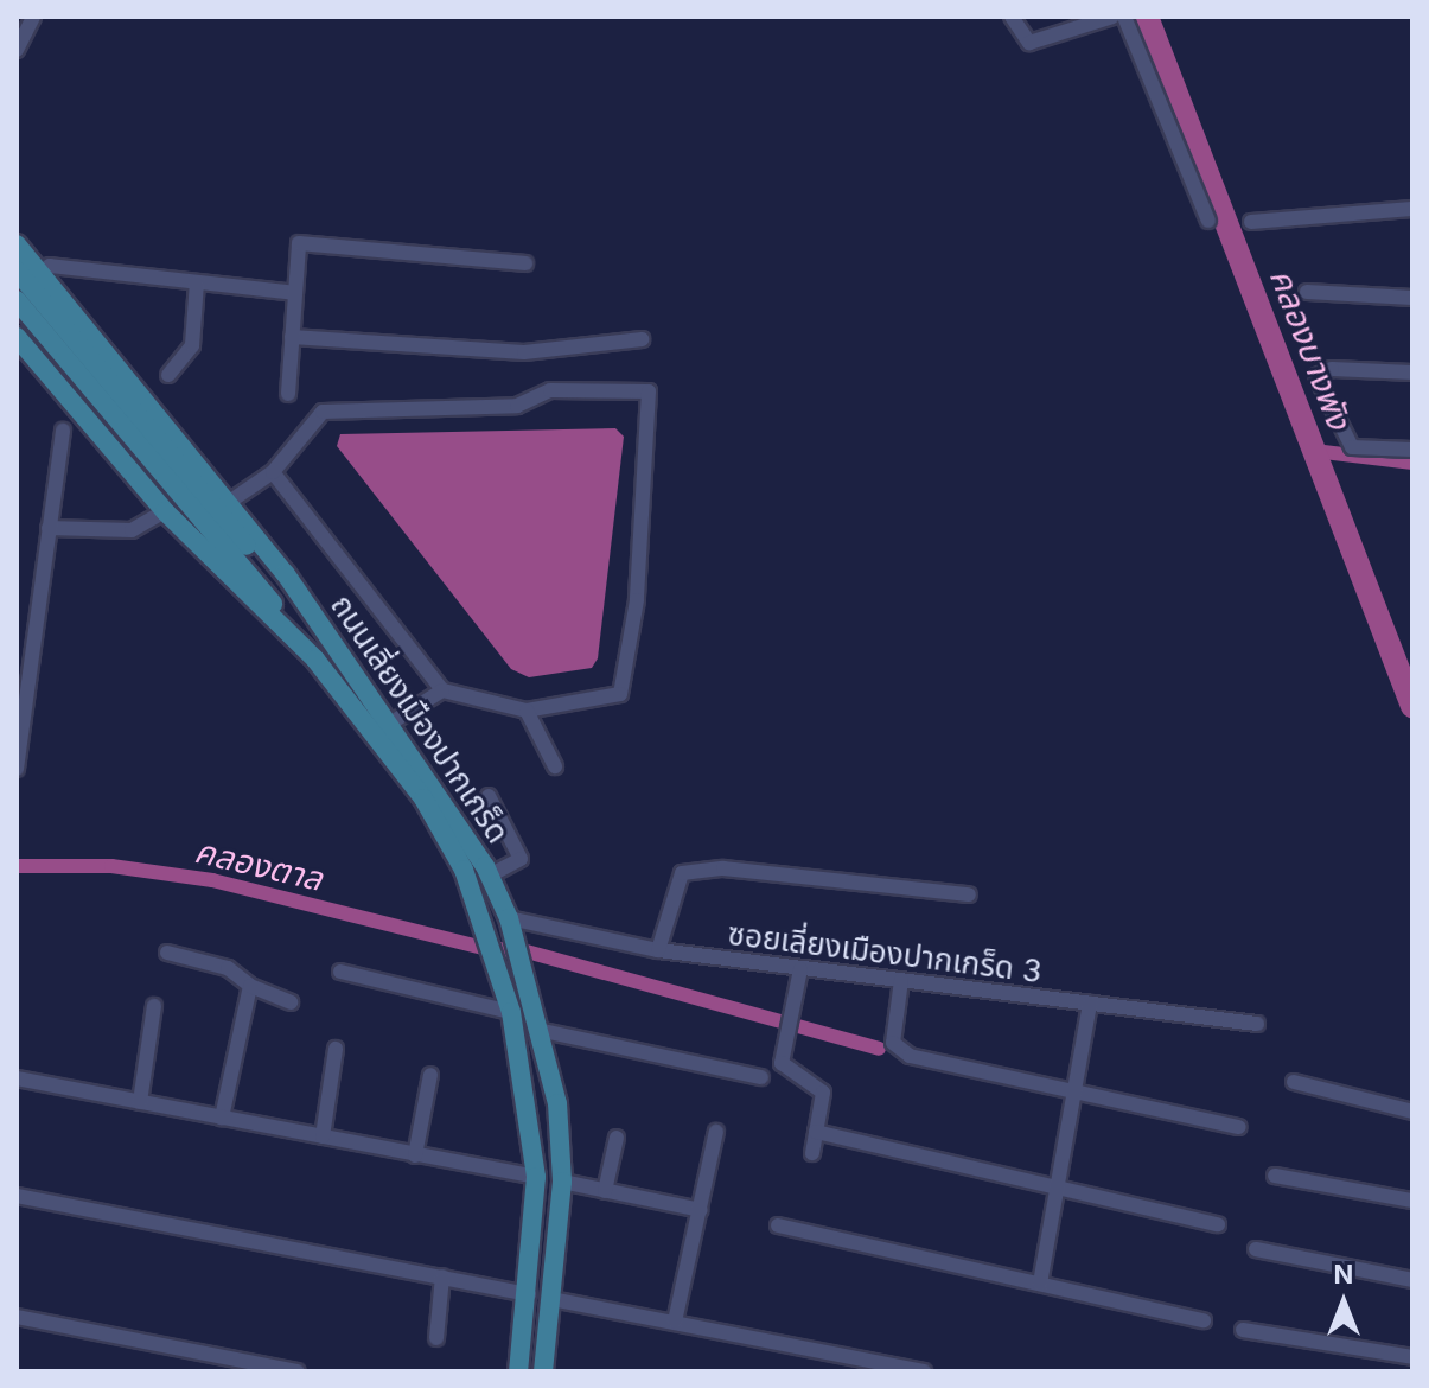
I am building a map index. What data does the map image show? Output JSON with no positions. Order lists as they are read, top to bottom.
{
  "streets": {
    "main road": ["ถนนเลี่ยงเมืองปากเกร็ด"],
    "street": ["ซอยเลี่ยงเมืองปากเกร็ด 3"]
  },
  "crossings": [
    ["ถนนเลี่ยงเมืองปากเกร็ด", "ซอยเลี่ยงเมืองปากเกร็ด 3"]
  ],
  "water": ["คลองบางพัง", "คลองตาล"],
  "north": "top"
}
